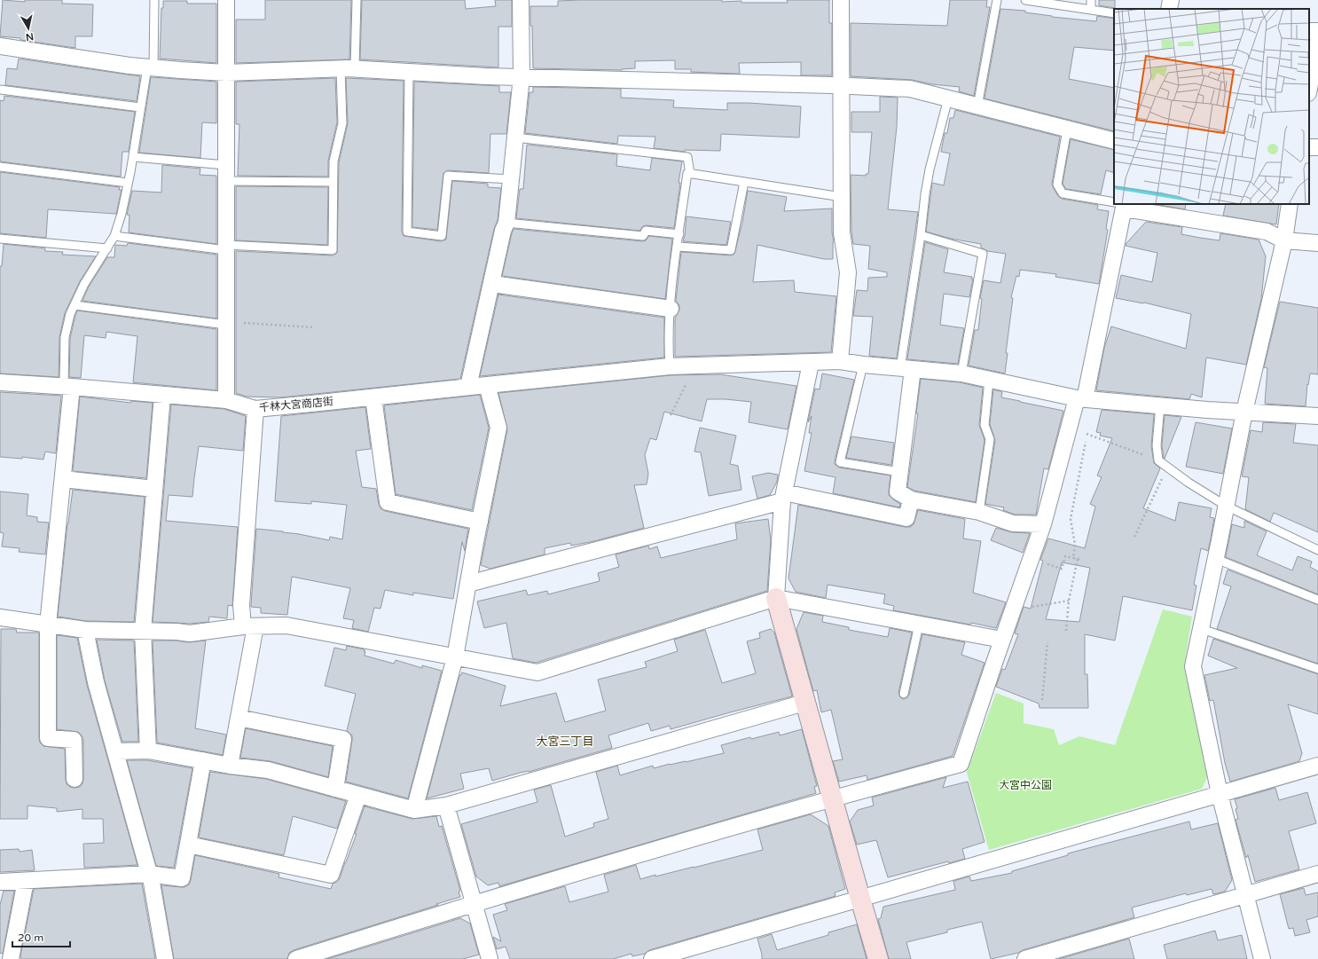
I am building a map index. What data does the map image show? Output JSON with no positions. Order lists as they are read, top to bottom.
{
  "streets": {
    "street": ["千林大宮商店街"]
  },
  "districts": ["大宮三丁目"],
  "parks": ["大宮中公園"],
  "scale_bar": "20 m",
  "north": "bottom"
}
